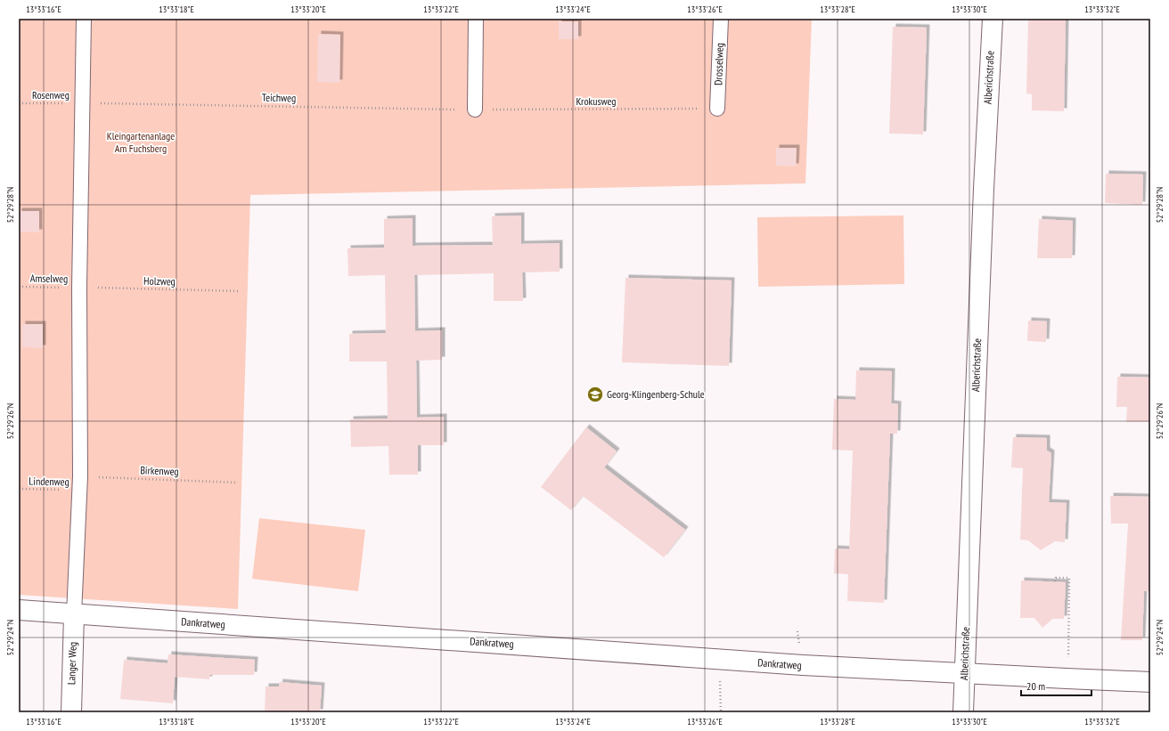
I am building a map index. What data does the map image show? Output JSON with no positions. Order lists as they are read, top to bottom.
{
  "streets": {
    "street": ["Alberichstraße", "Dankratweg", "Langer Weg"],
    "lane": ["Drosselweg"],
    "path": [
      "Rosenweg",
      "Teichweg",
      "Krokusweg",
      "Amselweg",
      "Holzweg",
      "Birkenweg",
      "Lindenweg"
    ]
  },
  "crossings": [
    ["Drosselweg", "Krokusweg"],
    ["Alberichstraße", "Dankratweg"],
    ["Rosenweg", "Teichweg"],
    ["Teichweg", "Krokusweg"],
    ["Amselweg", "Holzweg"],
    ["Birkenweg", "Lindenweg"],
    ["Dankratweg", "Langer Weg"]
  ],
  "parks": ["Kleingartenanlage Am Fuchsberg"],
  "places": {
    "school or university": ["Georg-Klingenberg-Schule"]
  },
  "scale_bar": "20 m",
  "coordinates": [
    "13°33'16\"E",
    "13°33'18\"E",
    "13°33'20\"E",
    "13°33'22\"E",
    "13°33'24\"E",
    "13°33'26\"E",
    "13°33'28\"E",
    "13°33'30\"E",
    "13°33'32\"E",
    "52°29'28\"N",
    "52°29'26\"N",
    "52°29'24\"N"
  ]
}
